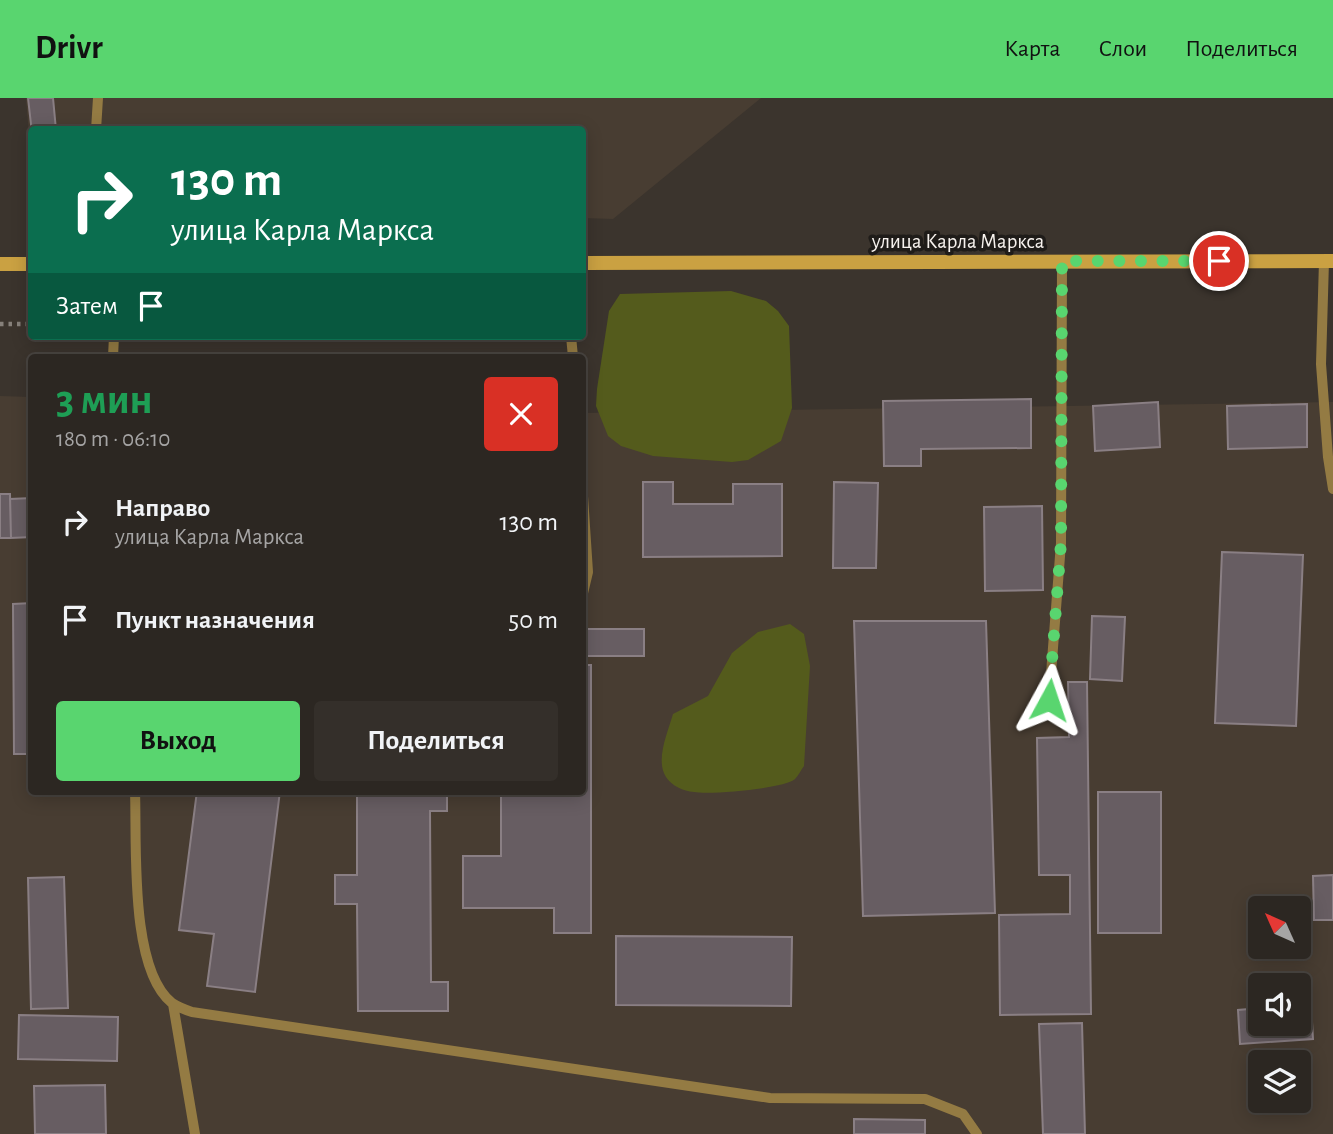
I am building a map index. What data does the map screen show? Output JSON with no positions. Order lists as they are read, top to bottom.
{
  "streets": {
    "main road": ["улица Карла Маркса"]
  },
  "north": "top left",
  "page": {
    "header": "Drivr",
    "nav": ["Карта", "Слои", "Поделиться"],
    "turn": ["130 m", "улица Карла Маркса"],
    "then": "Затем",
    "heading": ["3 мин", "180 m · 06:10"],
    "list": [
      {
        "name": "Направо",
        "note": "улица Карла Маркса",
        "value": "130 m"
      },
      {
        "name": "Пункт назначения",
        "value": "50 m"
      }
    ],
    "buttons": ["Выход", "Поделиться"]
  }
}
